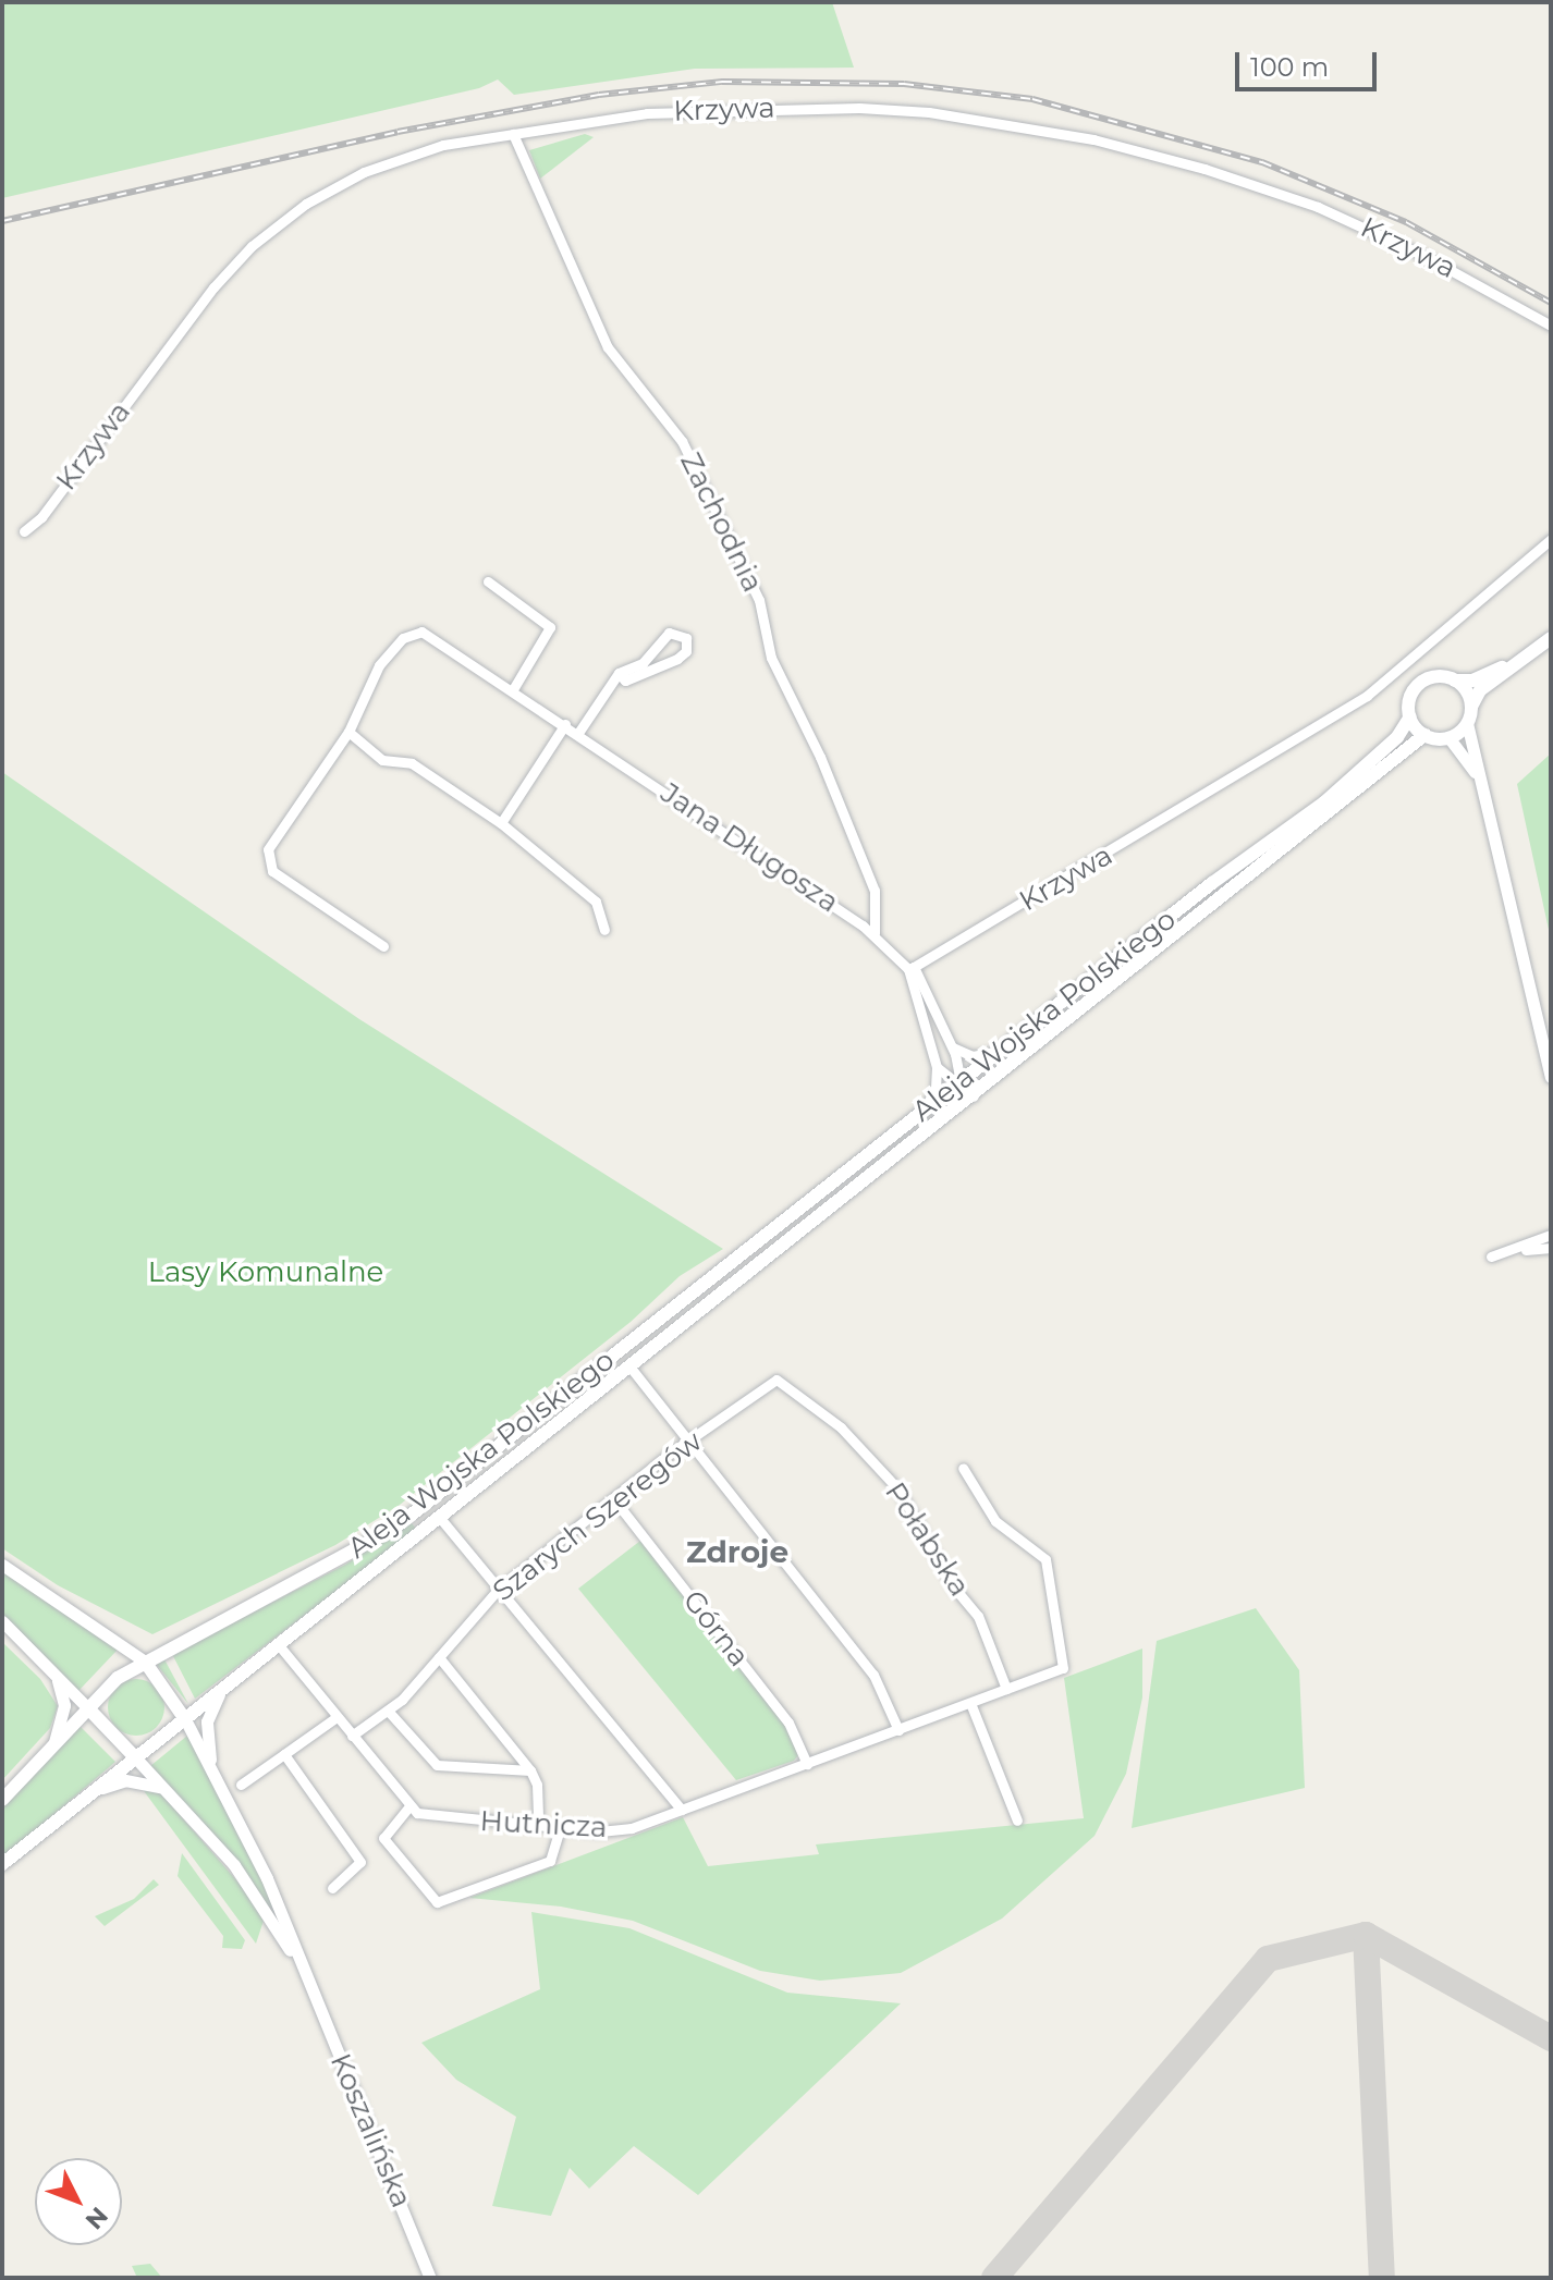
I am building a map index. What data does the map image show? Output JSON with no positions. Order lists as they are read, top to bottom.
{
  "streets": {
    "main road": ["Aleja Wojska Polskiego"],
    "street": [
      "Krzywa",
      "Zachodnia",
      "Jana Długosza",
      "Szarych Szeregów",
      "Połabska",
      "Górna",
      "Hutnicza",
      "Koszalińska"
    ]
  },
  "crossings": [
    ["Krzywa", "Zachodnia"],
    ["Krzywa", "Jana Długosza"],
    ["Zachodnia", "Jana Długosza"],
    ["Aleja Wojska Polskiego", "Koszalińska"],
    ["Szarych Szeregów", "Połabska"],
    ["Szarych Szeregów", "Górna"],
    ["Połabska", "Hutnicza"],
    ["Górna", "Hutnicza"]
  ],
  "districts": ["Zdroje"],
  "parks": ["Lasy Komunalne"],
  "scale_bar": "100 m",
  "north": "bottom right"
}
